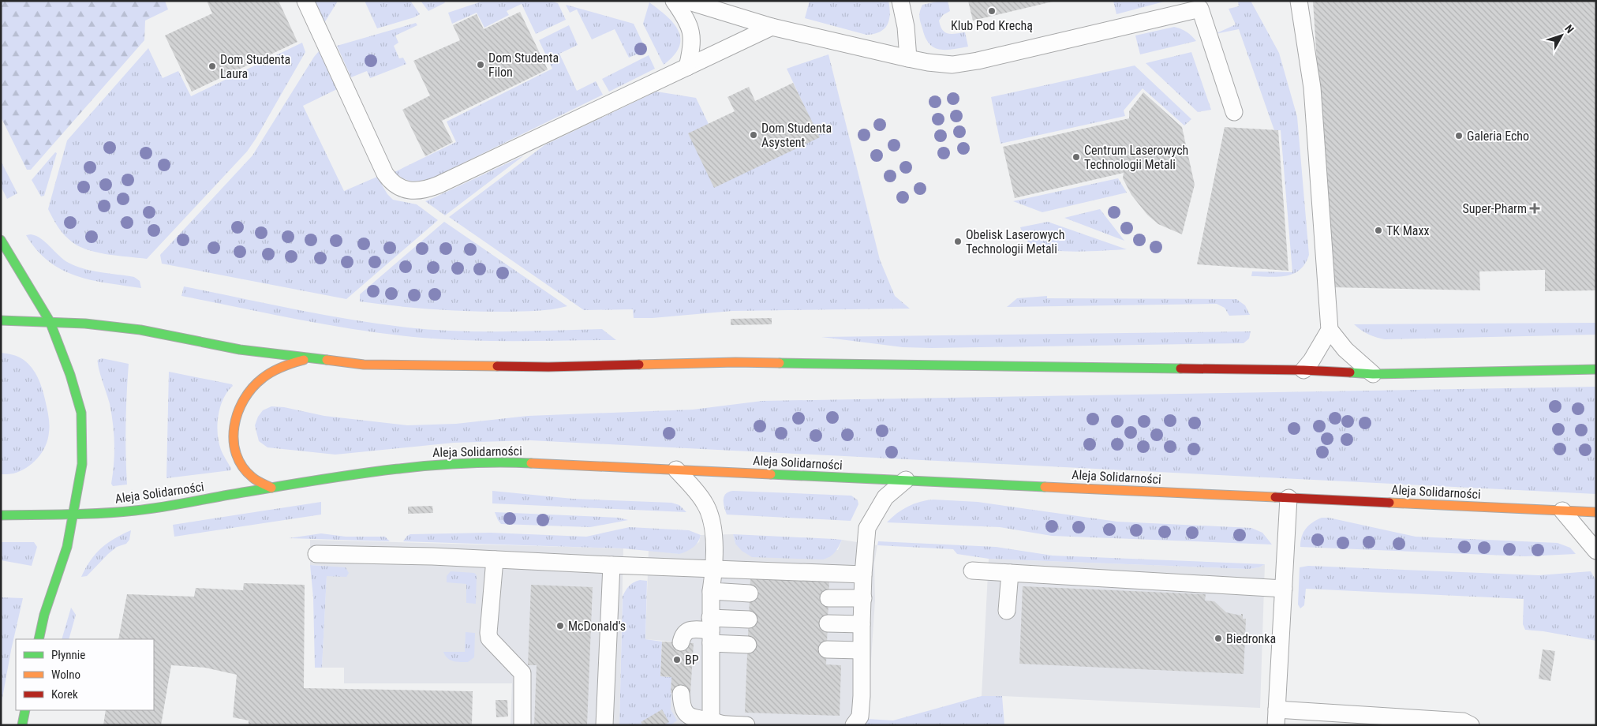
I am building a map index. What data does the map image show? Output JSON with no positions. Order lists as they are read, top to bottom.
{
  "streets": {
    "main road": ["Aleja Solidarności"]
  },
  "places": {
    "other": [
      "Klub Pod Krechą",
      "Dom Studenta Filon",
      "Dom Studenta Laura",
      "Dom Studenta Asystent",
      "Galeria Echo",
      "Centrum Laserowych Technologii Metali",
      "TK Maxx",
      "Obelisk Laserowych Technologii Metali",
      "McDonald's",
      "Biedronka",
      "BP"
    ],
    "health": ["Super-Pharm"]
  },
  "legend": ["Płynnie", "Wolno", "Korek"],
  "north": "top right"
}
